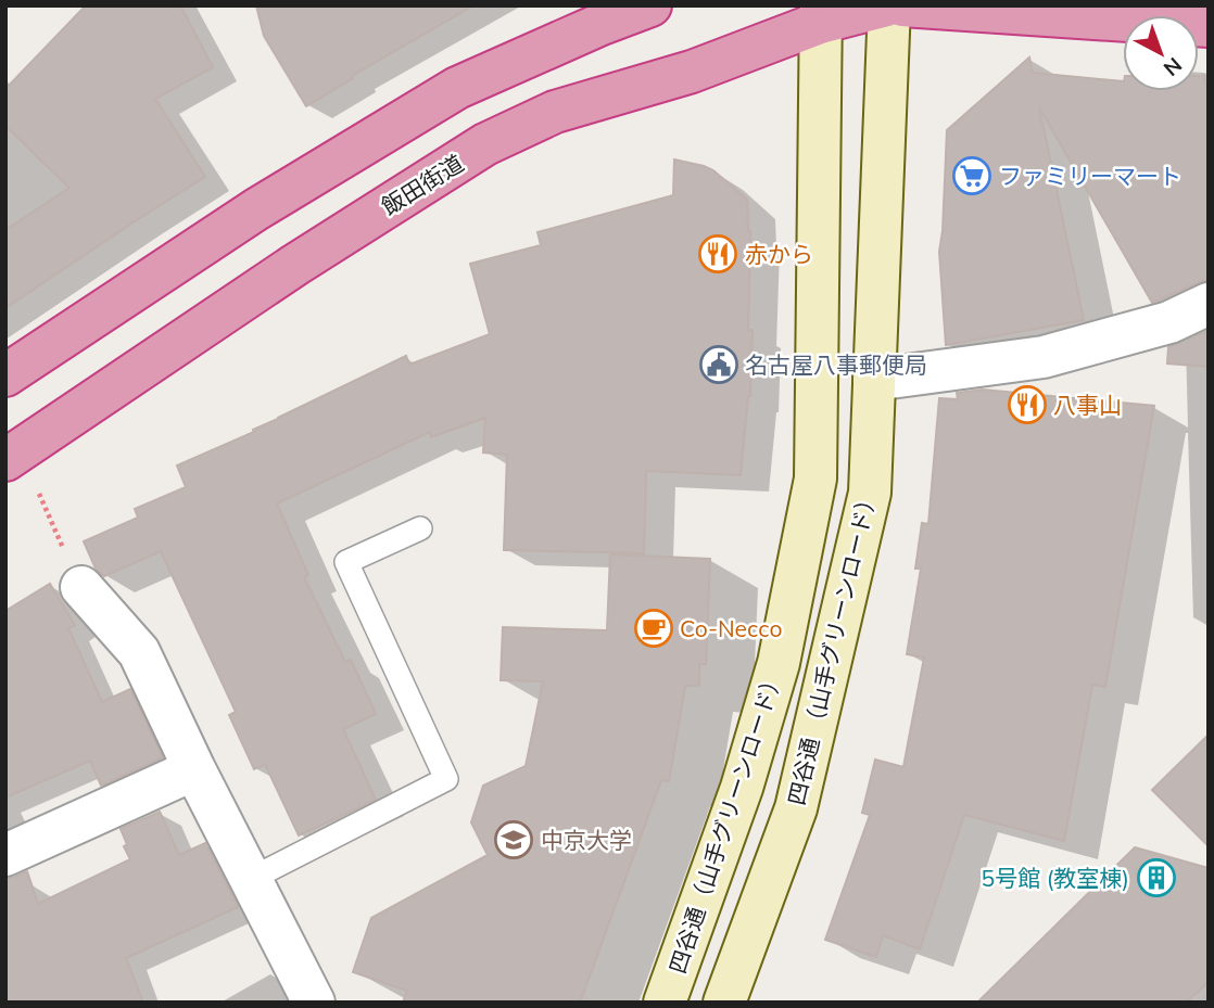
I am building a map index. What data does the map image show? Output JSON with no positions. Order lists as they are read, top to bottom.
{
  "streets": {
    "highway": ["飯田街道"],
    "street": ["四谷通 （山手グリーンロード）", "四谷通（山手グリーンロード）"]
  },
  "crossings": [
    ["飯田街道", "四谷通 （山手グリーンロード）"],
    ["飯田街道", "四谷通（山手グリーンロード）"]
  ],
  "places": {
    "supermarket": ["ファミリーマート"],
    "restaurant": ["赤から", "八事山"],
    "public building": ["名古屋八事郵便局"],
    "cafe": ["Co-Necco"],
    "school or university": ["中京大学"],
    "building": ["5号館 (教室棟)"]
  },
  "north": "bottom right"
}
